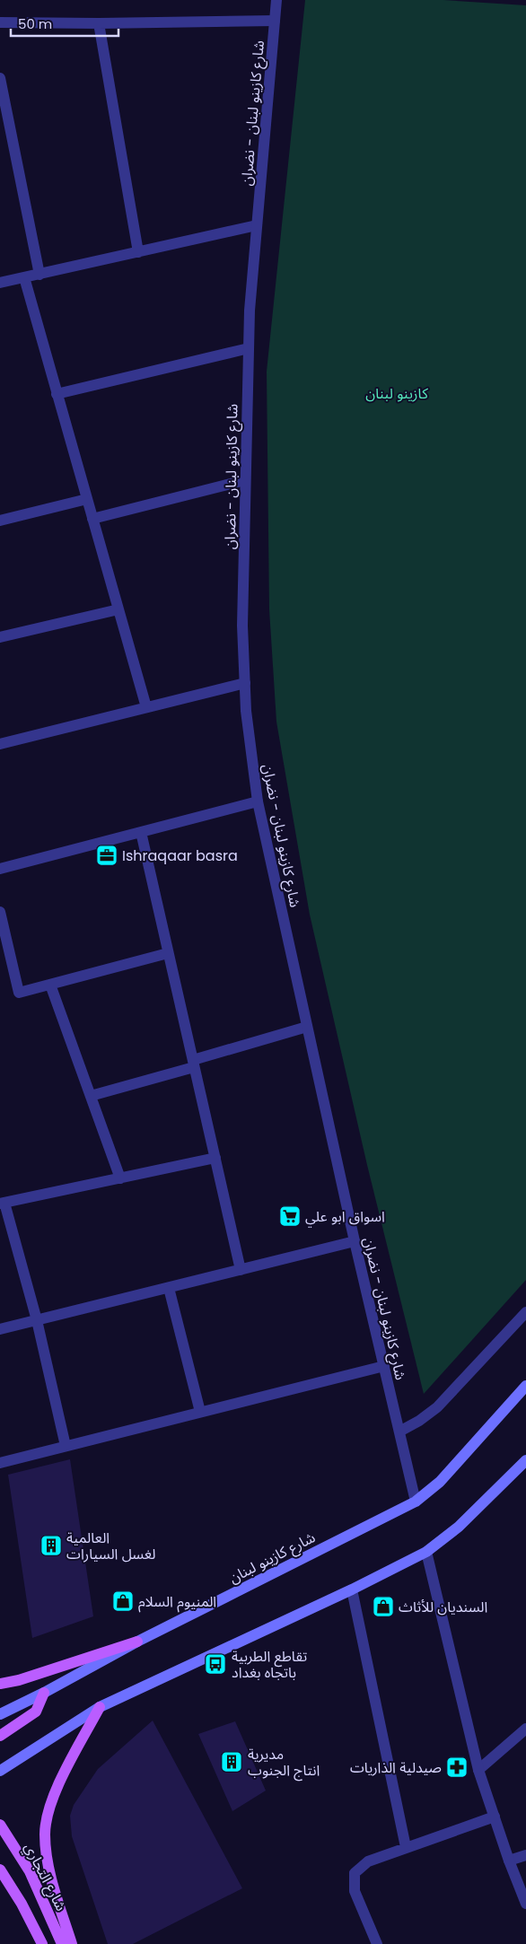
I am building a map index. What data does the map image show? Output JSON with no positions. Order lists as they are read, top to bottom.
{
  "streets": {
    "main road": ["شارع كازينو لبنان", "شارع التجاري"],
    "street": ["شارع كازينو لبنان - نضران"]
  },
  "crossings": [
    ["شارع كازينو لبنان - نضران", "شارع كازينو لبنان"]
  ],
  "parks": ["كازينو لبنان"],
  "places": {
    "office": ["Ishraqaar basra"],
    "supermarket": ["اسواق ابو علي"],
    "building": ["العالمية لغسل السيارات", "مديرية انتاج الجنوب"],
    "shop": ["المنيوم السلام", "السنديان للأثاث"],
    "bus stop": ["تقاطع الطربية باتجاه بغداد"],
    "pharmacy": ["صيدلية الذاريات"]
  },
  "scale_bar": "50 m"
}
